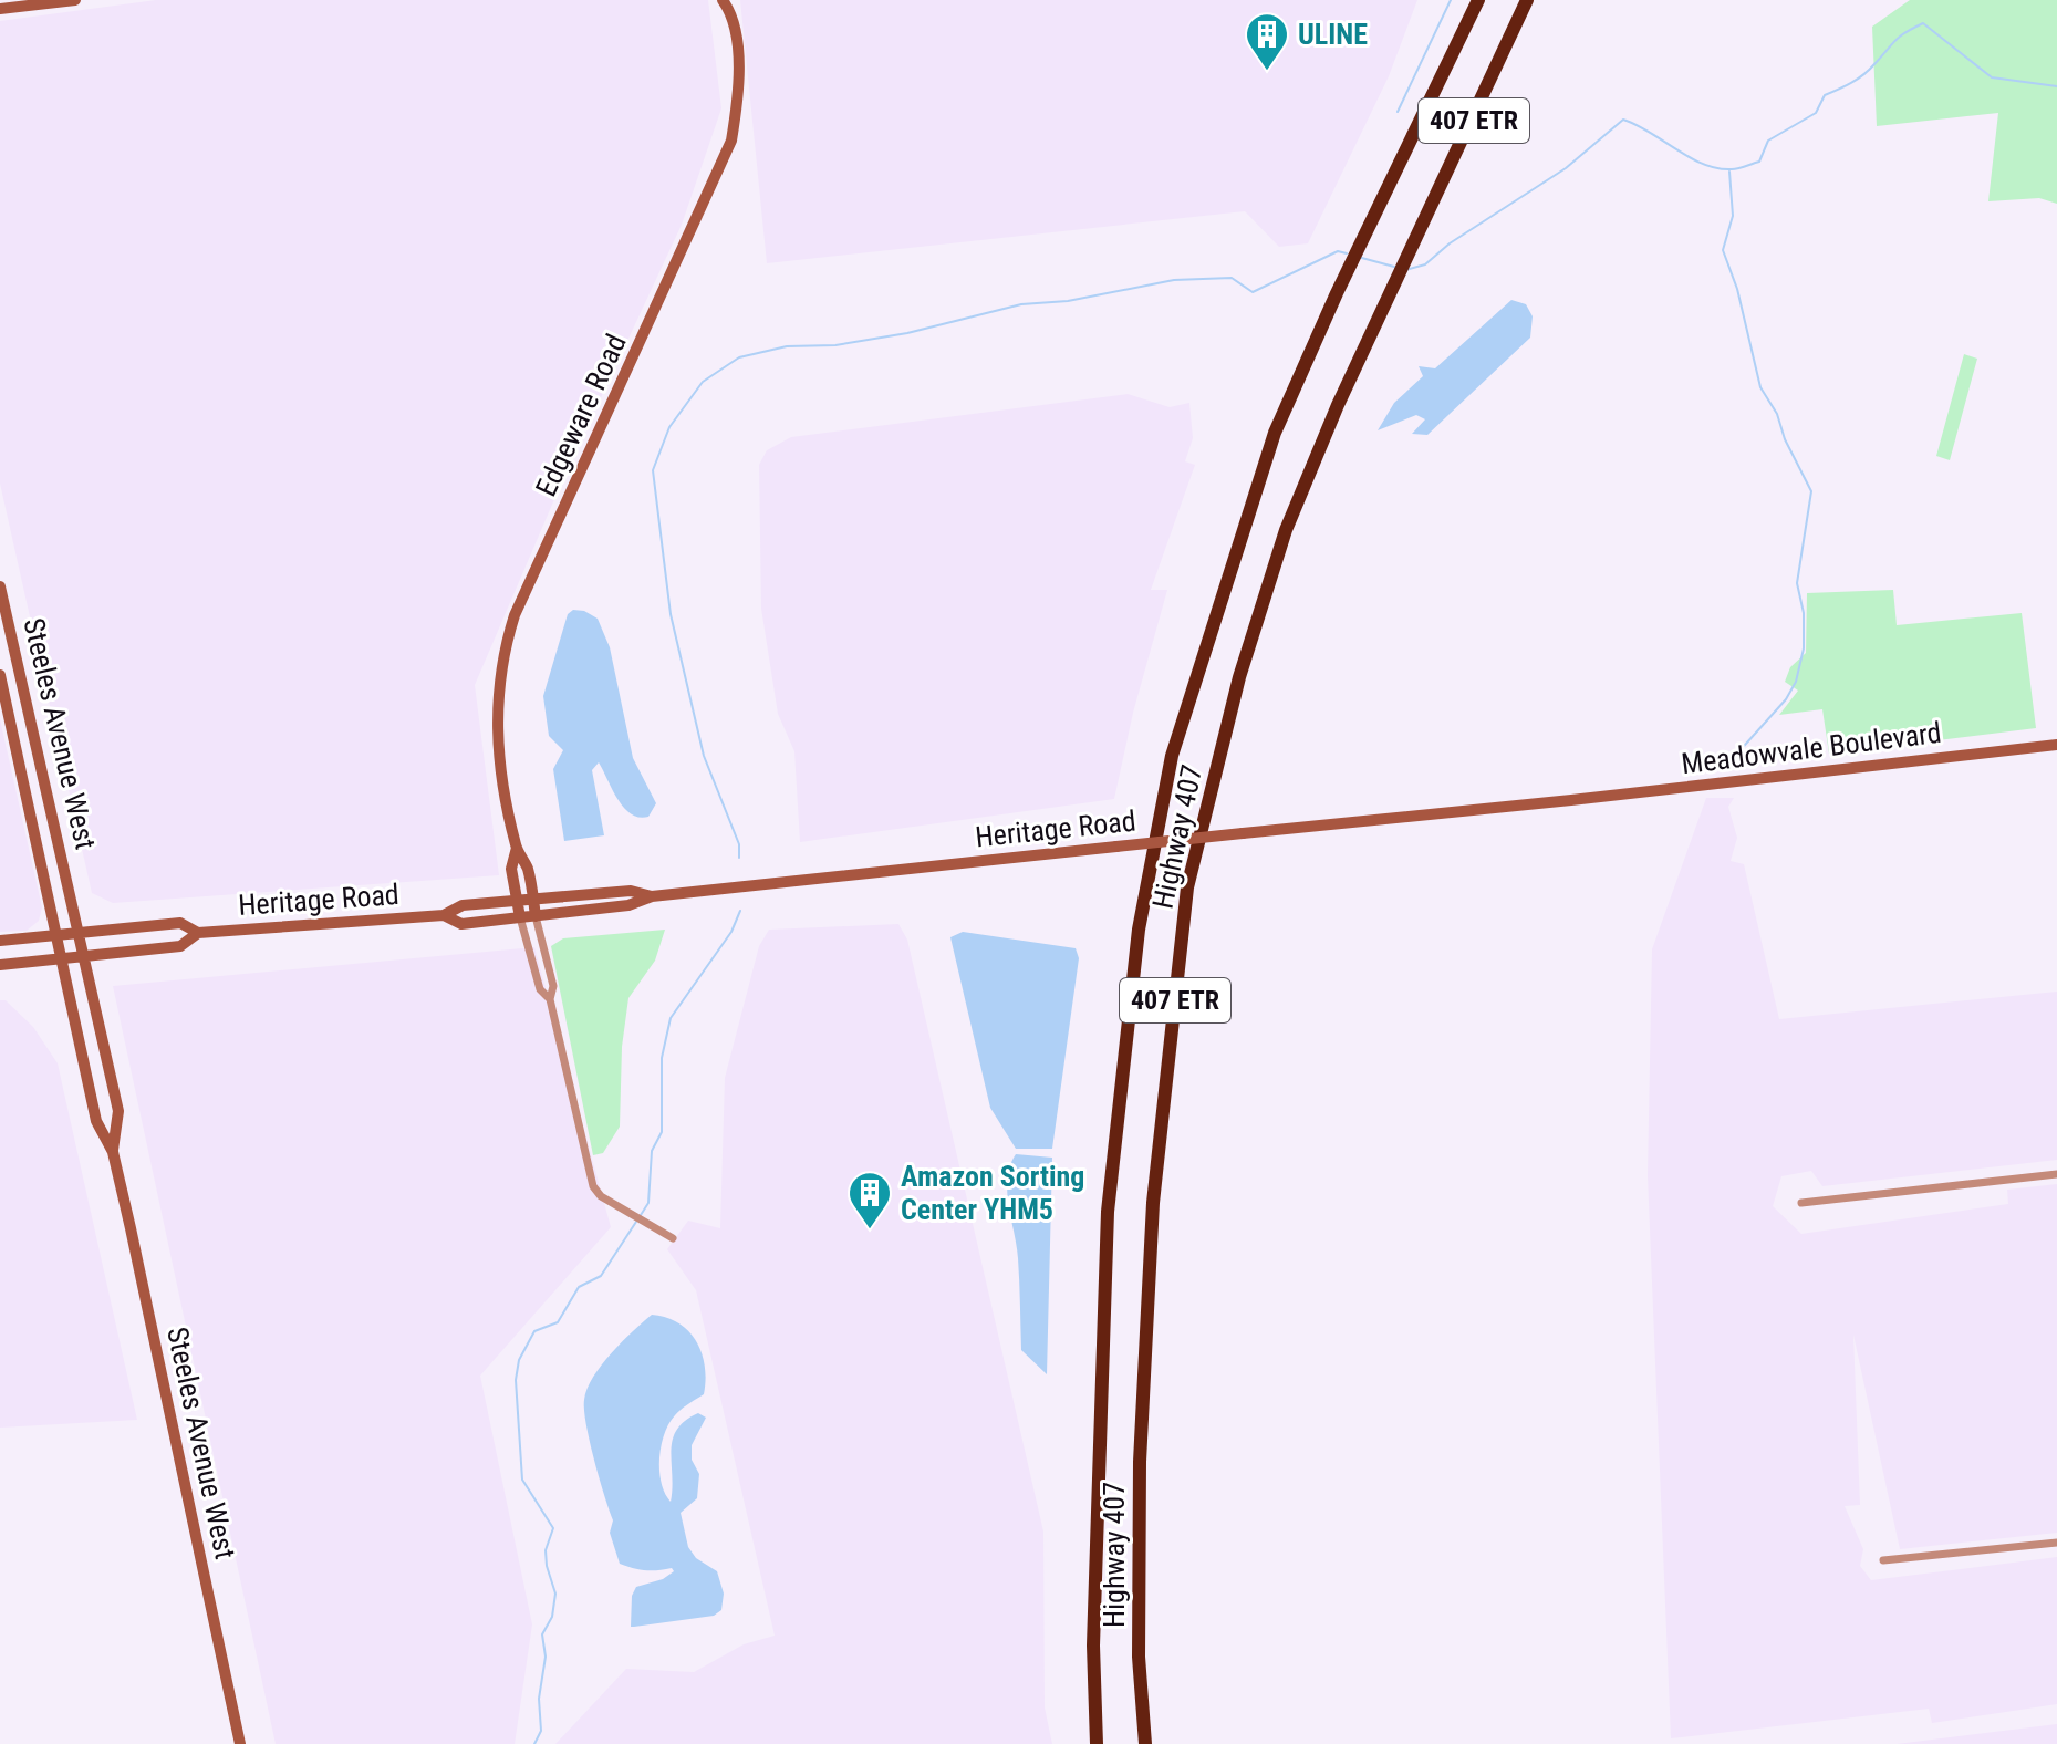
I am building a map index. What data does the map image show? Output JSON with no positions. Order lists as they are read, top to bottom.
{
  "streets": {
    "highway": ["407 ETR", "Highway 407"],
    "main road": [
      "Edgeware Road",
      "Steeles Avenue West",
      "Meadowvale Boulevard",
      "Heritage Road"
    ]
  },
  "crossings": [
    ["Edgeware Road", "Heritage Road"],
    ["Steeles Avenue West", "Heritage Road"],
    ["Meadowvale Boulevard", "Heritage Road"]
  ],
  "places": {
    "building": ["ULINE", "Amazon Sorting Center YHM5"]
  }
}
